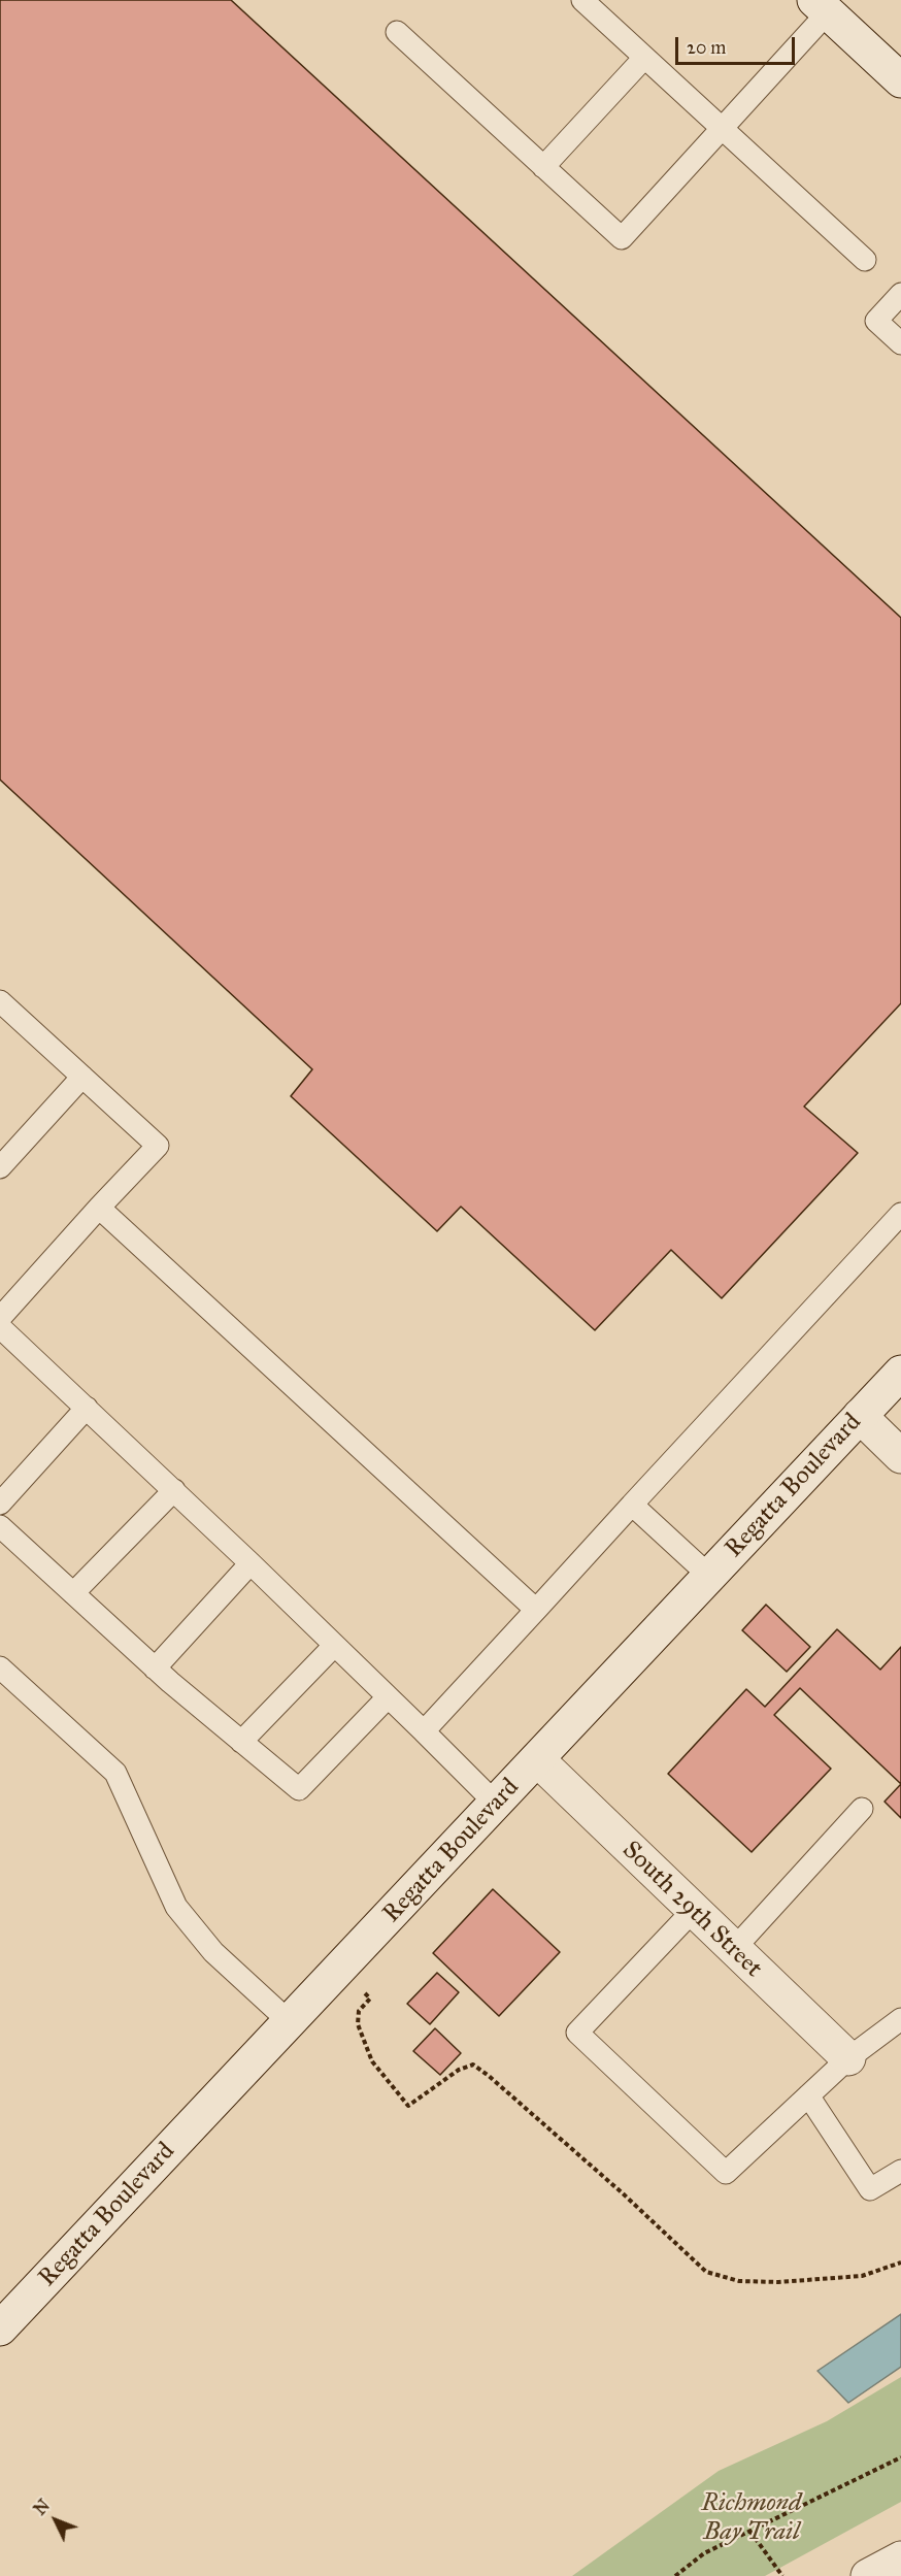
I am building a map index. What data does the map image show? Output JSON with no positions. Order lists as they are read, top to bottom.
{
  "streets": {
    "street": ["Regatta Boulevard", "South 29th Street"]
  },
  "crossings": [
    ["Regatta Boulevard", "South 29th Street"]
  ],
  "parks": ["Richmond Bay Trail"],
  "scale_bar": "20 m",
  "north": "top left"
}
